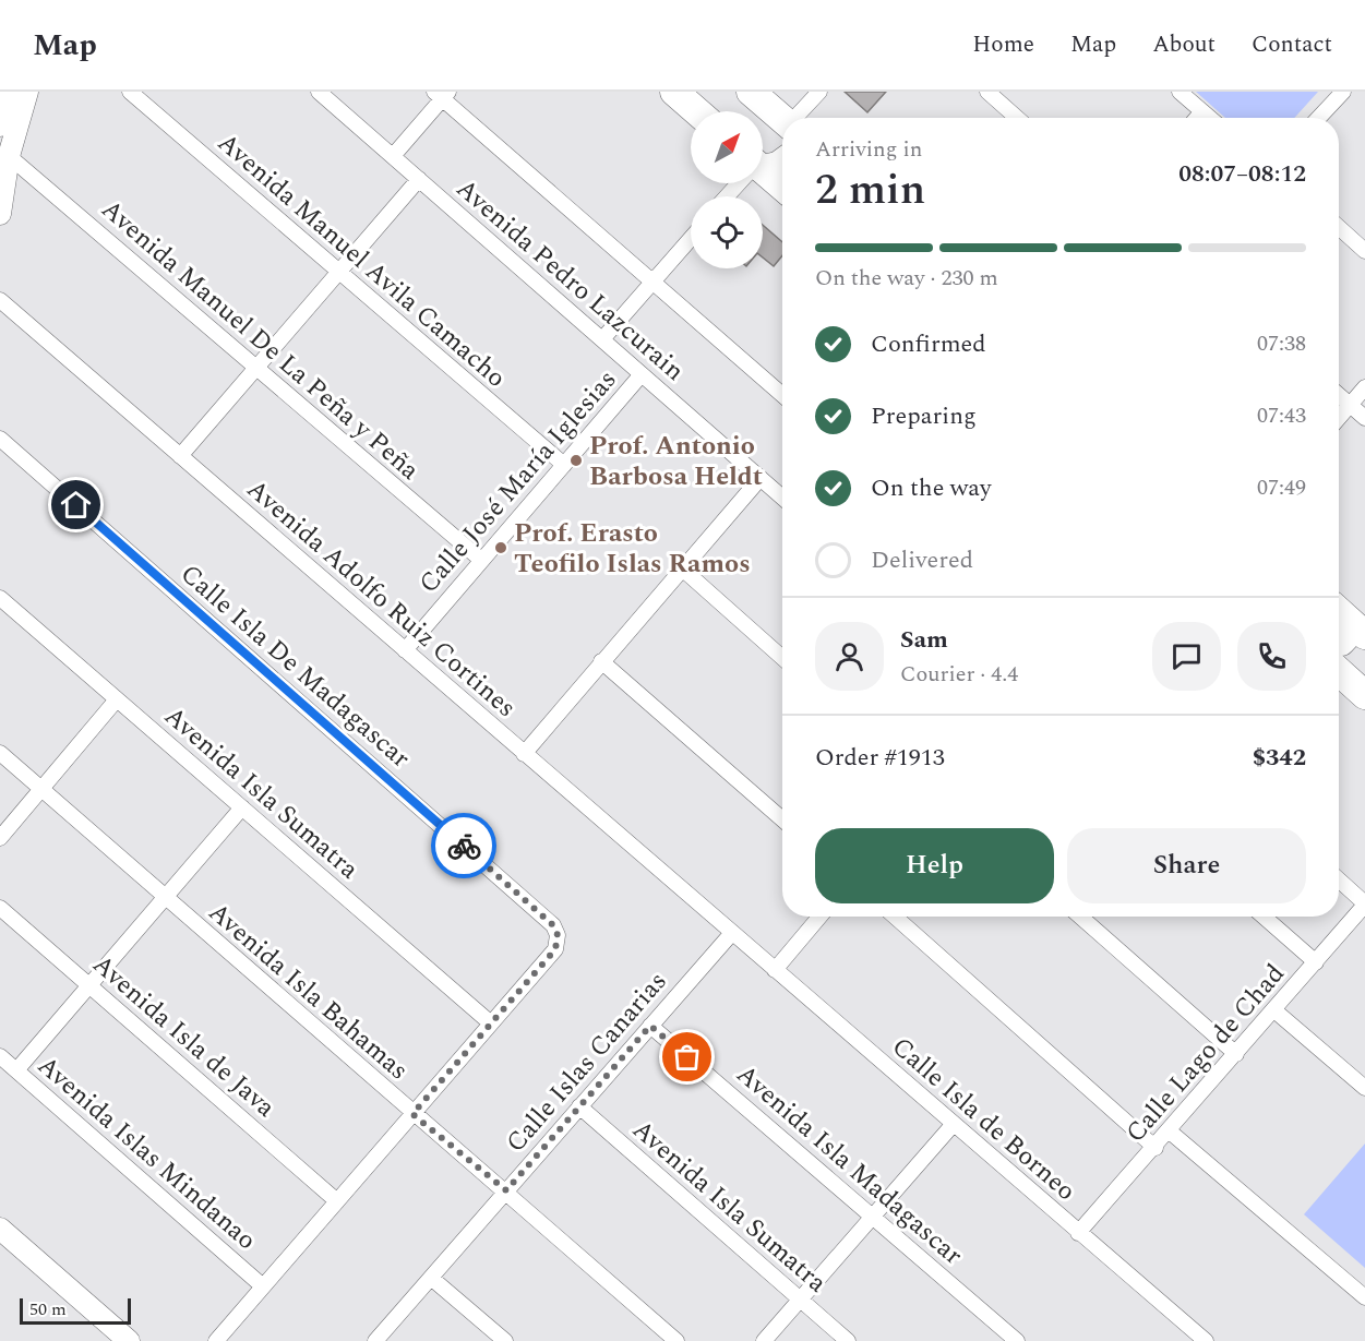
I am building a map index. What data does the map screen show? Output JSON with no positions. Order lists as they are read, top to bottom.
{
  "streets": {
    "street": [
      "Avenida Manuel Avila Camacho",
      "Avenida Pedro Lazcurain",
      "Avenida Manuel De La Peña y Peña",
      "Calle José María Iglesias",
      "Avenida Adolfo Ruiz Cortines",
      "Calle Isla De Madagascar",
      "Avenida Isla Sumatra",
      "Avenida Isla Bahamas",
      "Avenida Isla de Java",
      "Calle Lago de Chad",
      "Calle Islas Canarias",
      "Calle Isla de Borneo",
      "Avenida Islas Mindanao",
      "Avenida Isla Madagascar"
    ]
  },
  "crossings": [
    ["Avenida Manuel Avila Camacho", "Calle José María Iglesias"],
    ["Avenida Pedro Lazcurain", "Calle José María Iglesias"],
    ["Avenida Manuel De La Peña y Peña", "Calle José María Iglesias"],
    ["Calle José María Iglesias", "Avenida Adolfo Ruiz Cortines"],
    ["Avenida Adolfo Ruiz Cortines", "Calle Islas Canarias"],
    ["Avenida Adolfo Ruiz Cortines", "Calle Isla de Borneo"],
    ["Calle Isla De Madagascar", "Avenida Isla Sumatra"],
    ["Avenida Isla Sumatra", "Calle Islas Canarias"],
    ["Avenida Isla Bahamas", "Calle Islas Canarias"],
    ["Calle Lago de Chad", "Calle Isla de Borneo"],
    ["Calle Islas Canarias", "Calle Isla de Borneo"],
    ["Calle Islas Canarias", "Avenida Isla Madagascar"]
  ],
  "places": ["Prof. Antonio Barbosa Heldt", "Prof. Erasto Teofilo Islas Ramos"],
  "scale_bar": "50 m",
  "north": "top right",
  "page": {
    "header": "Map",
    "nav": [
      "Home",
      "Map",
      "About",
      "Contact"
    ],
    "heading": ["2 min", "Arriving in", "08:07–08:12"],
    "panel": [
      "Sam",
      "Courier · 4.4",
      "Order #1913",
      "$342"
    ],
    "bar": "On the way · 230 m",
    "list": [
      ["Confirmed", "07:38"],
      ["Preparing", "07:43"],
      ["On the way", "07:49"],
      "Delivered"
    ],
    "buttons": ["Help", "Share"],
    "scale": "50 m"
  }
}
